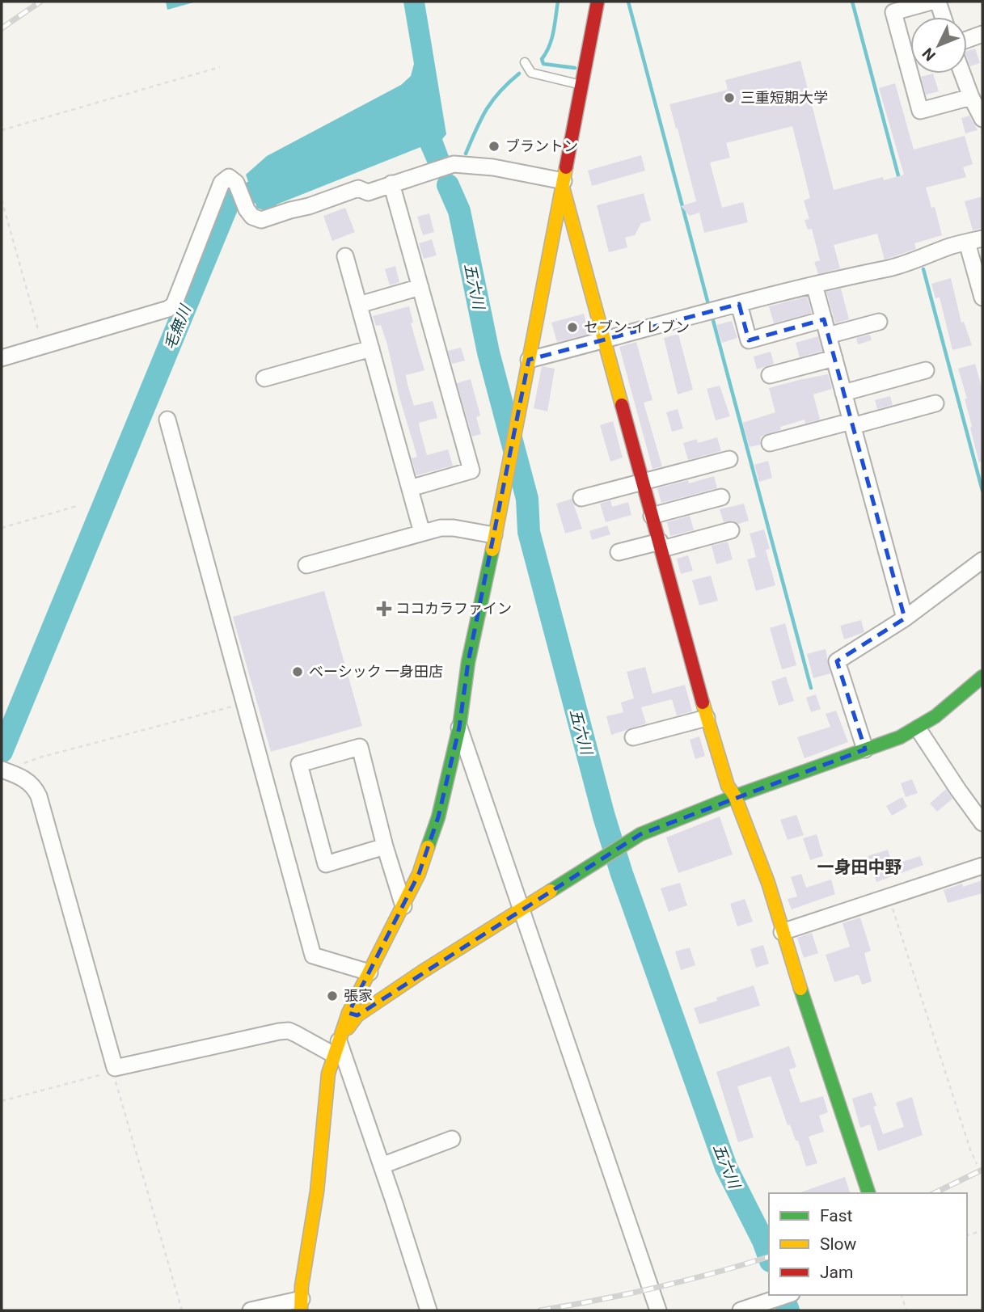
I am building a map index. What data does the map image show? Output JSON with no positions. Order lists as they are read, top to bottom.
{
  "districts": ["一身田中野"],
  "water": ["五六川", "毛無川"],
  "places": {
    "other": [
      "三重短期大学",
      "ブラントン",
      "セブン-イレブン",
      "ベーシック 一身田店",
      "張家"
    ],
    "health": ["ココカラファイン"]
  },
  "legend": ["Fast", "Slow", "Jam"],
  "north": "bottom left"
}
